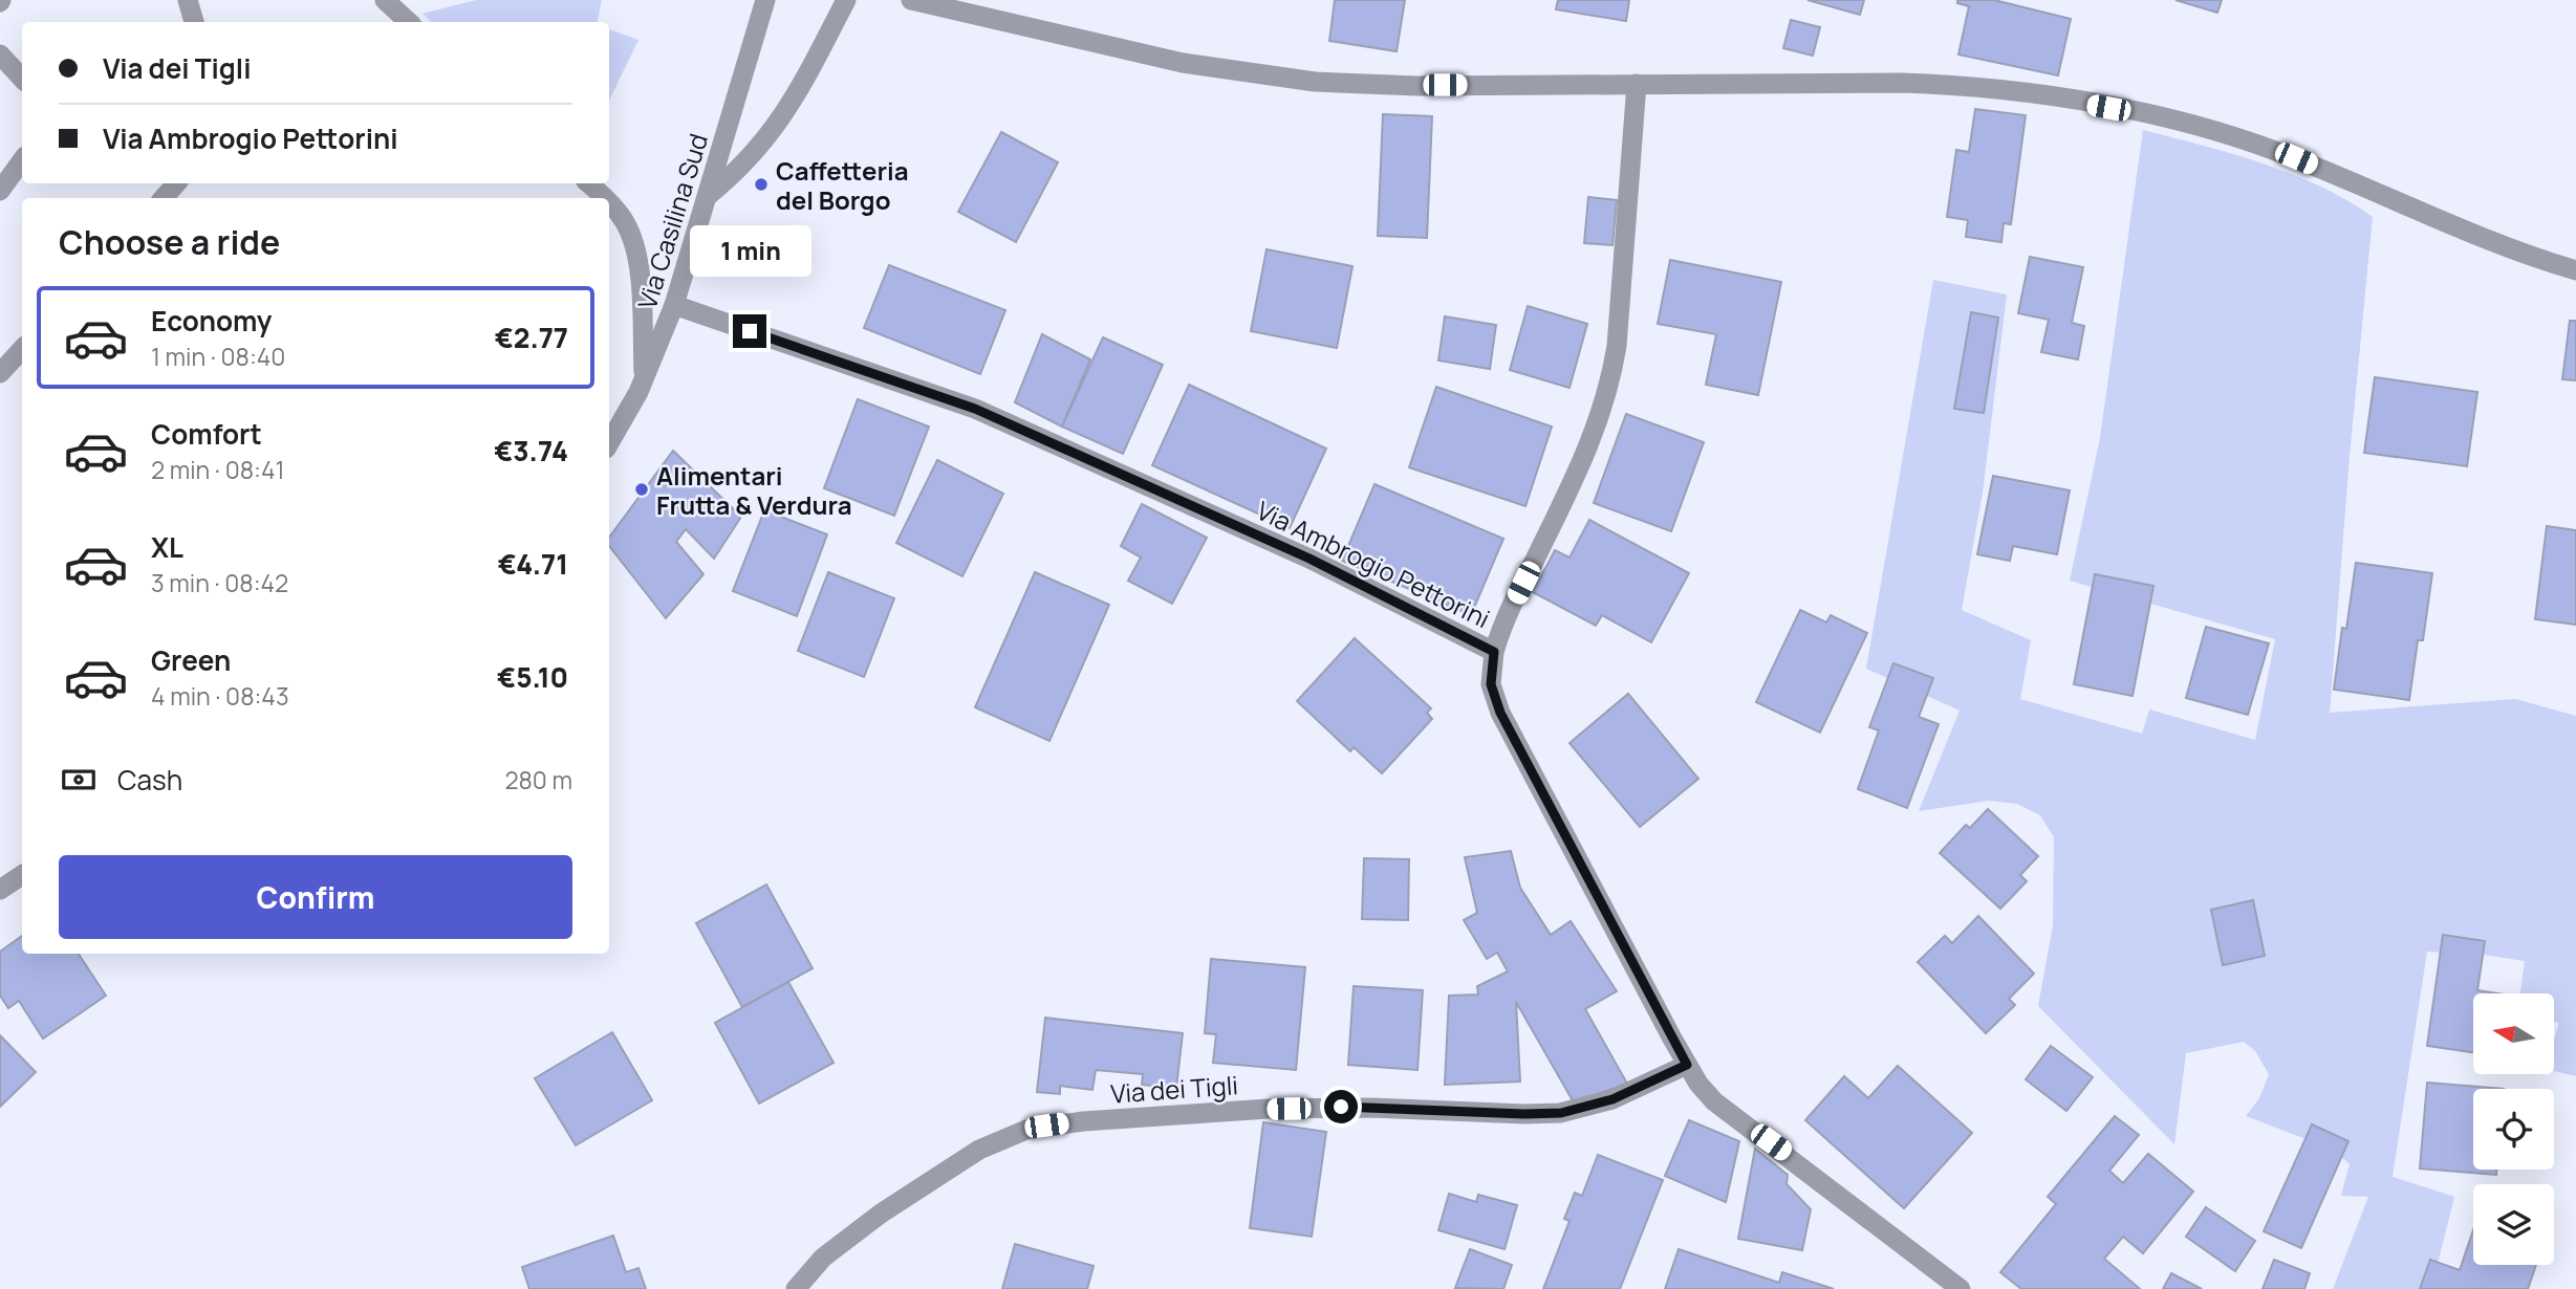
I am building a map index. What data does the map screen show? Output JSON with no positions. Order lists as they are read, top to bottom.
{
  "streets": {
    "street": ["Via Casilina Sud", "Via Ambrogio Pettorini", "Via dei Tigli"]
  },
  "crossings": [
    ["Via Casilina Sud", "Via Ambrogio Pettorini"],
    ["Via Ambrogio Pettorini", "Via dei Tigli"]
  ],
  "places": ["Caffetteria del Borgo", "Alimentari Frutta & Verdura"],
  "north": "left",
  "page": {
    "banner": ["Via dei Tigli", "Via Ambrogio Pettorini"],
    "heading": "Choose a ride",
    "bubble": "1 min",
    "list": [
      {
        "name": "Economy",
        "note": "1 min · 08:40",
        "value": "€2.77"
      },
      {
        "name": "Comfort",
        "note": "2 min · 08:41",
        "value": "€3.74"
      },
      {
        "name": "XL",
        "note": "3 min · 08:42",
        "value": "€4.71"
      },
      {
        "name": "Green",
        "note": "4 min · 08:43",
        "value": "€5.10"
      }
    ],
    "pay": ["Cash", "280 m"],
    "buttons": "Confirm"
  }
}
